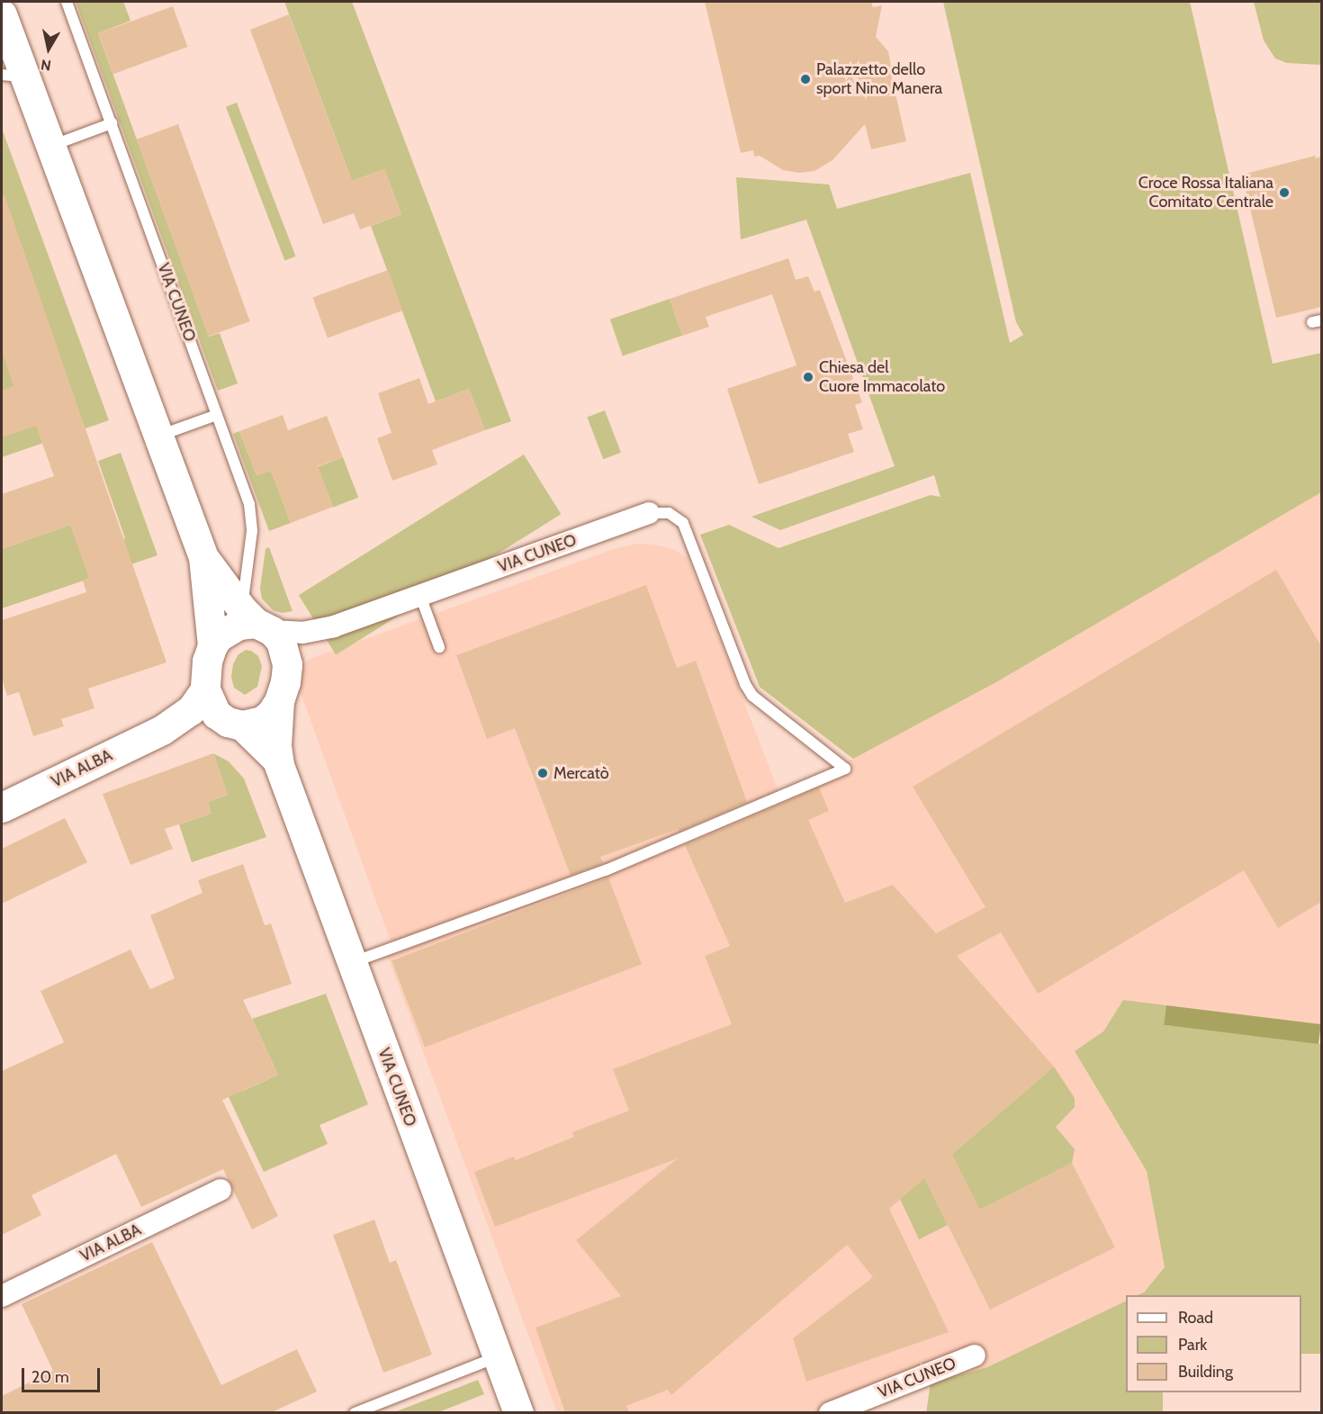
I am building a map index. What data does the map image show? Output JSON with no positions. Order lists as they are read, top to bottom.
{
  "streets": {
    "main road": ["VIA CUNEO", "VIA ALBA"]
  },
  "crossings": [
    ["VIA CUNEO", "VIA ALBA"]
  ],
  "places": [
    "Palazzetto dello sport Nino Manera",
    "Croce Rossa Italiana Comitato Centrale",
    "Chiesa del Cuore Immacolato",
    "Mercatò"
  ],
  "legend": ["Road", "Park", "Building"],
  "scale_bar": "20 m",
  "north": "bottom"
}
